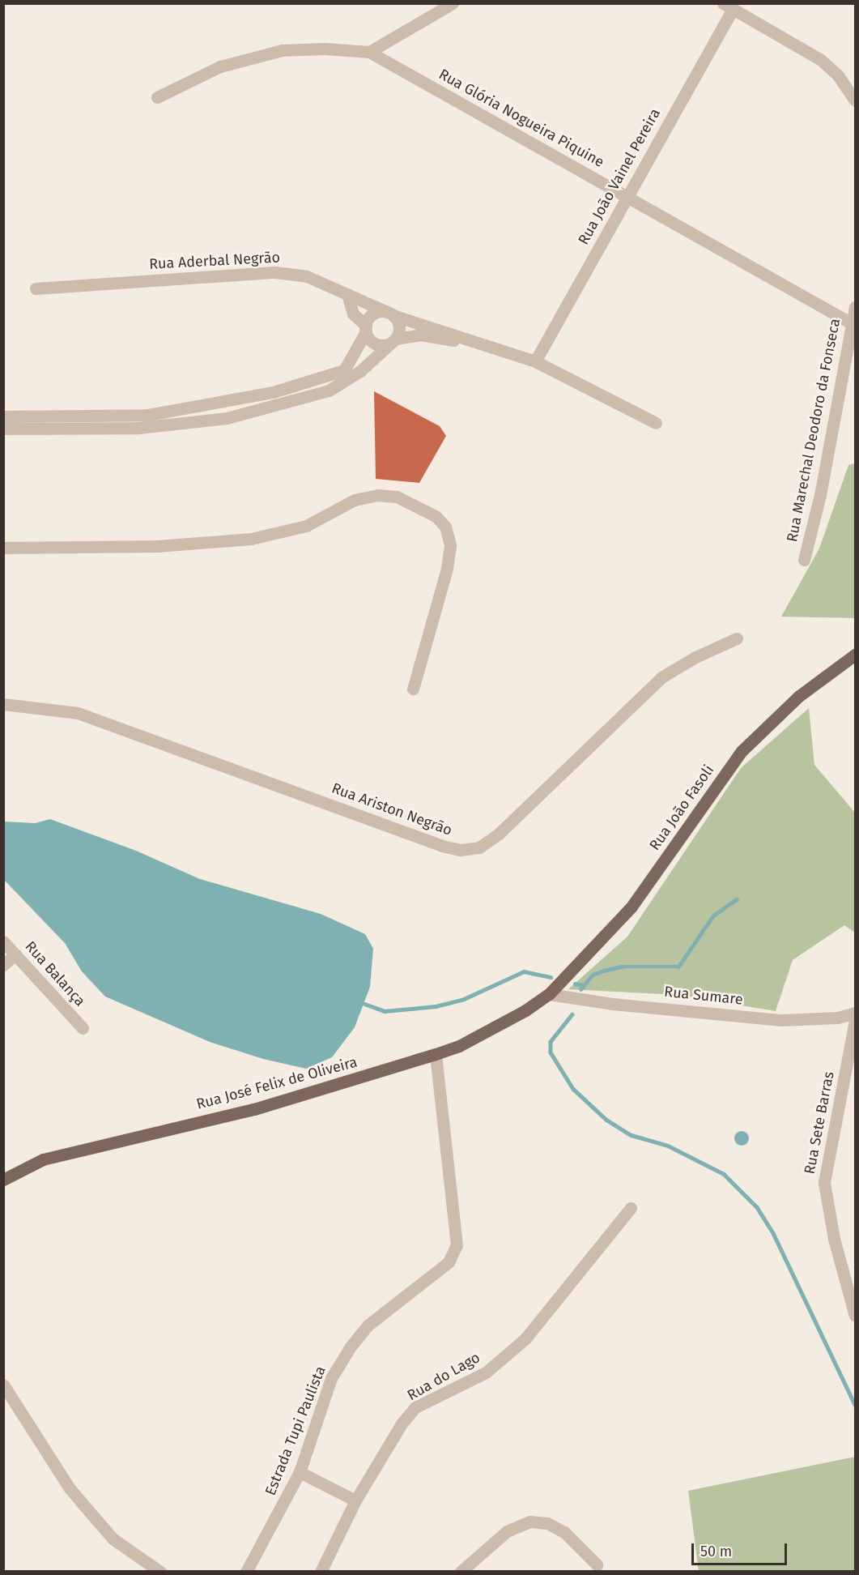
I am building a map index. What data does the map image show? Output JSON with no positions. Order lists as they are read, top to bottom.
{
  "streets": {
    "main road": ["Rua João Fasoli", "Rua José Felix de Oliveira"],
    "street": [
      "Rua Glória Nogueira Piquine",
      "Rua João Vainel Pereira",
      "Rua Aderbal Negrão",
      "Rua Marechal Deodoro da Fonseca",
      "Rua Ariston Negrão",
      "Rua Balança",
      "Rua Sumare",
      "Rua Sete Barras",
      "Rua do Lago",
      "Estrada Tupi Paulista"
    ]
  },
  "crossings": [
    ["Rua Glória Nogueira Piquine", "Rua João Vainel Pereira"],
    ["Rua Glória Nogueira Piquine", "Rua Marechal Deodoro da Fonseca"],
    ["Rua João Vainel Pereira", "Rua Aderbal Negrão"],
    ["Rua João Fasoli", "Rua Sumare"],
    ["Rua João Fasoli", "Rua José Felix de Oliveira"],
    ["Rua Sumare", "Rua José Felix de Oliveira"],
    ["Rua José Felix de Oliveira", "Estrada Tupi Paulista"]
  ],
  "scale_bar": "50 m"
}
